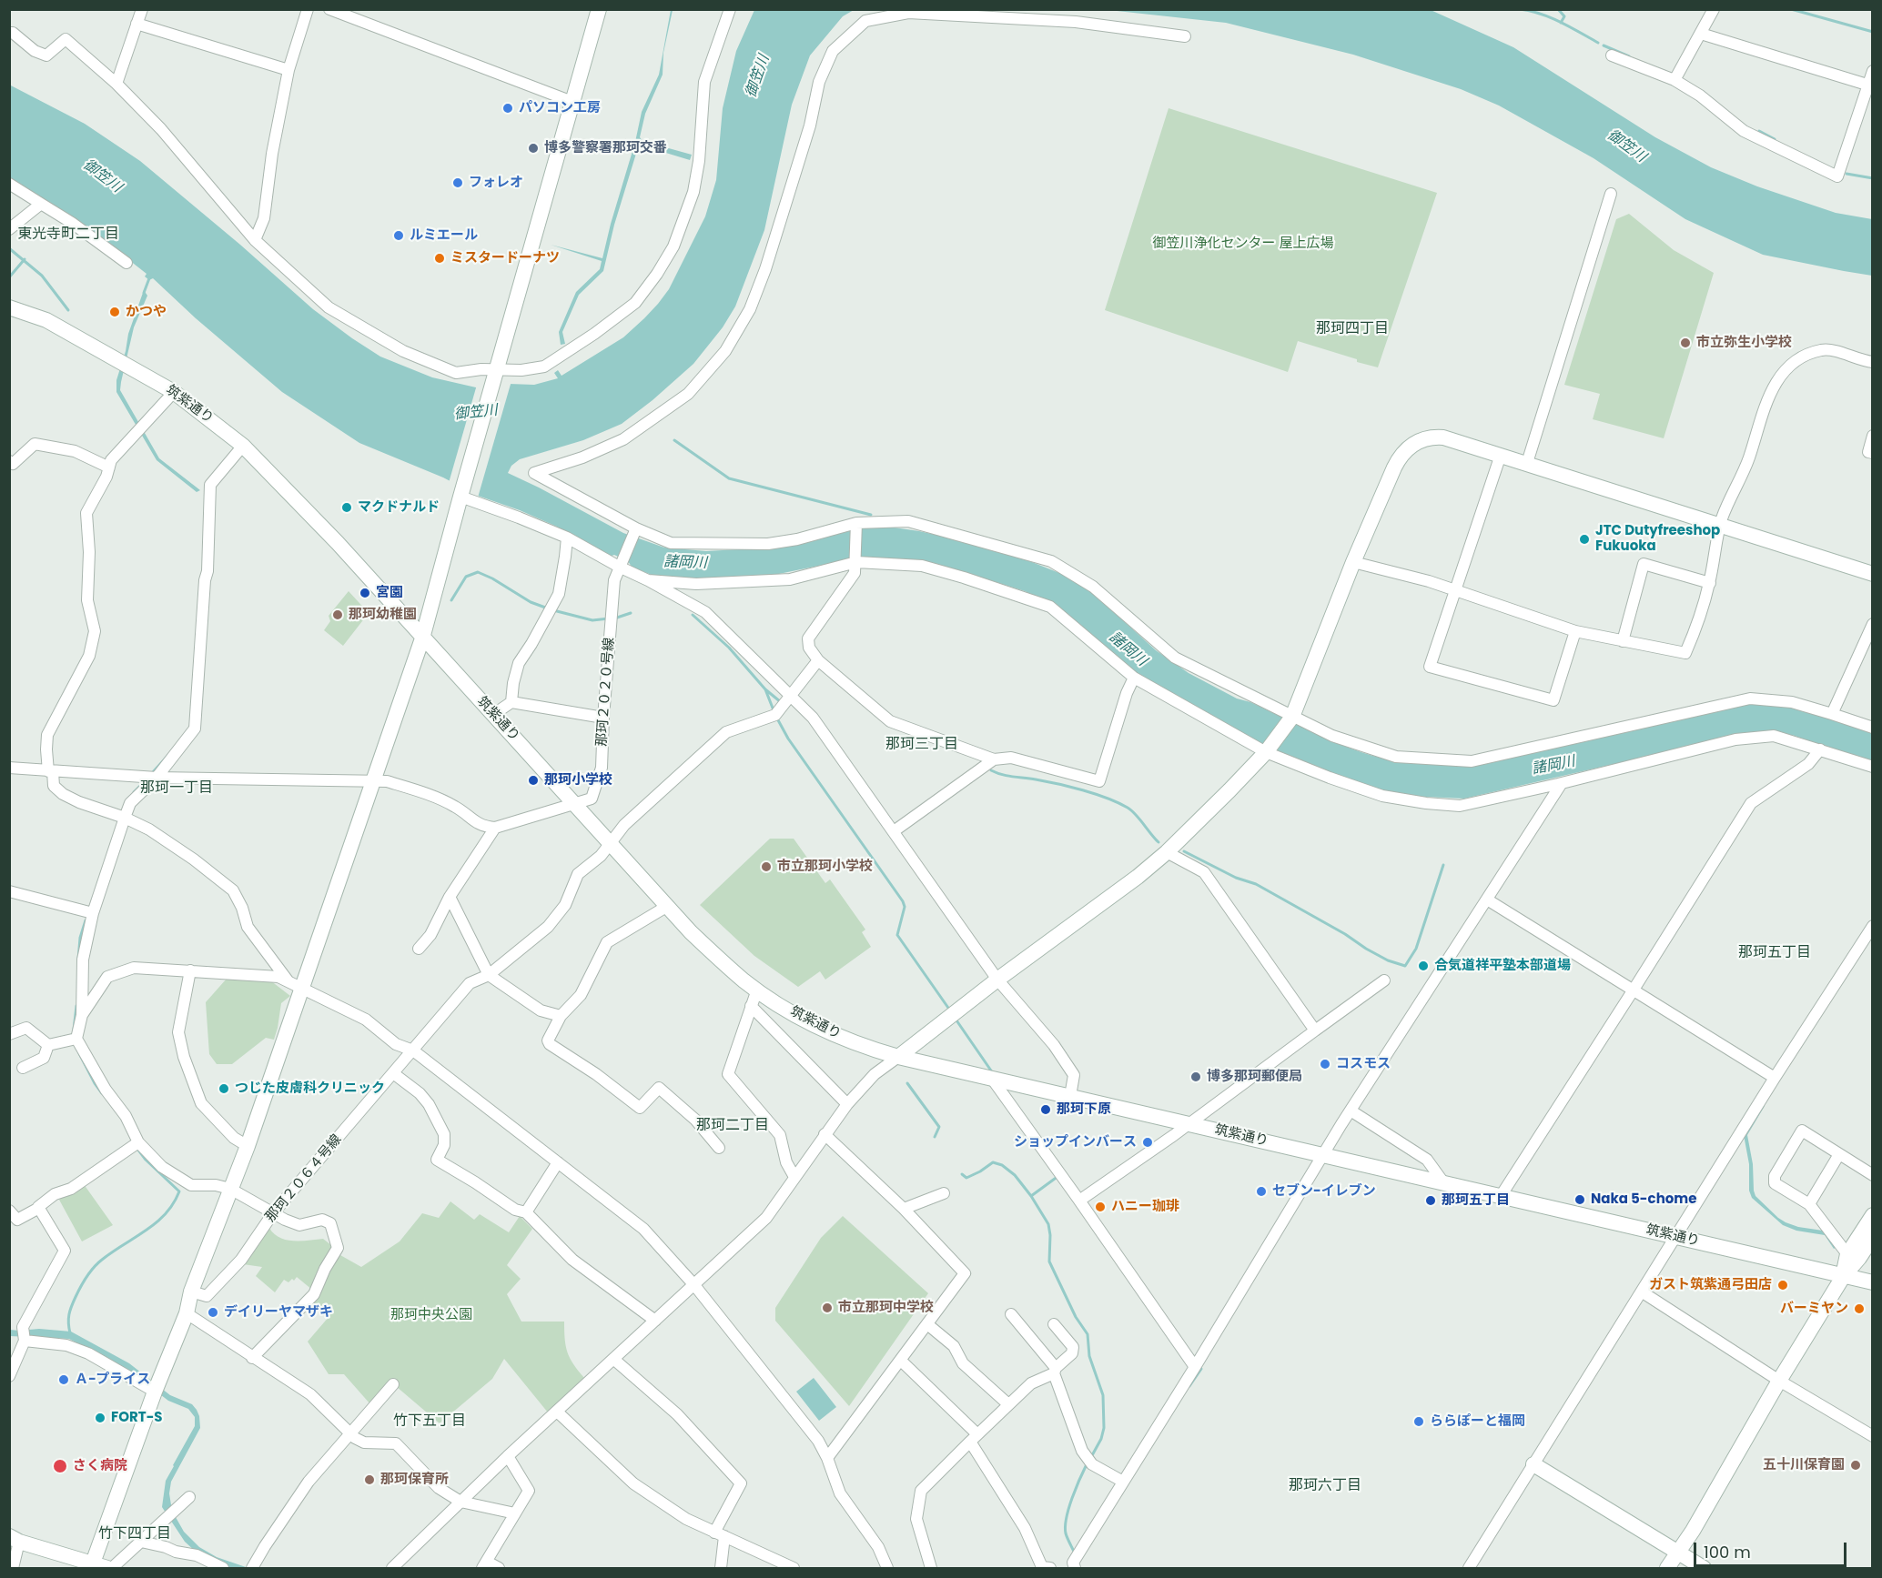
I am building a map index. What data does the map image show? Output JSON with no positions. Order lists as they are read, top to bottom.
{
  "streets": {
    "street": ["筑紫通り", "那珂２０２０号線", "那珂２０６４号線"]
  },
  "crossings": [
    ["筑紫通り", "那珂２０２０号線"],
    ["筑紫通り", "那珂２０６４号線"]
  ],
  "districts": [
    "東光寺町二丁目",
    "那珂四丁目",
    "那珂三丁目",
    "那珂一丁目",
    "那珂五丁目",
    "那珂二丁目",
    "竹下五丁目",
    "那珂六丁目",
    "竹下四丁目"
  ],
  "water": ["御笠川", "諸岡川"],
  "parks": ["御笠川浄化センター 屋上広場", "那珂中央公園"],
  "places": [
    "パソコン工房",
    "博多警察署那珂交番",
    "フォレオ",
    "ルミエール",
    "ミスタードーナツ",
    "かつや",
    "市立弥生小学校",
    "マクドナルド",
    "JTC Dutyfreeshop Fukuoka",
    "宮園",
    "那珂幼稚園",
    "那珂小学校",
    "市立那珂小学校",
    "合気道祥平塾本部道場",
    "コスモス",
    "博多那珂郵便局",
    "つじた皮膚科クリニック",
    "那珂下原",
    "ショップインバース",
    "セブン-イレブン",
    "Naka 5-chome",
    "那珂五丁目",
    "ハニー珈琲",
    "ガスト筑紫通弓田店",
    "市立那珂中学校",
    "バーミヤン",
    "デイリーヤマザキ",
    "Ａ−プライス",
    "FORT-S",
    "ららぽーと福岡",
    "五十川保育園",
    "さく病院",
    "那珂保育所"
  ],
  "scale_bar": "100 m"
}
